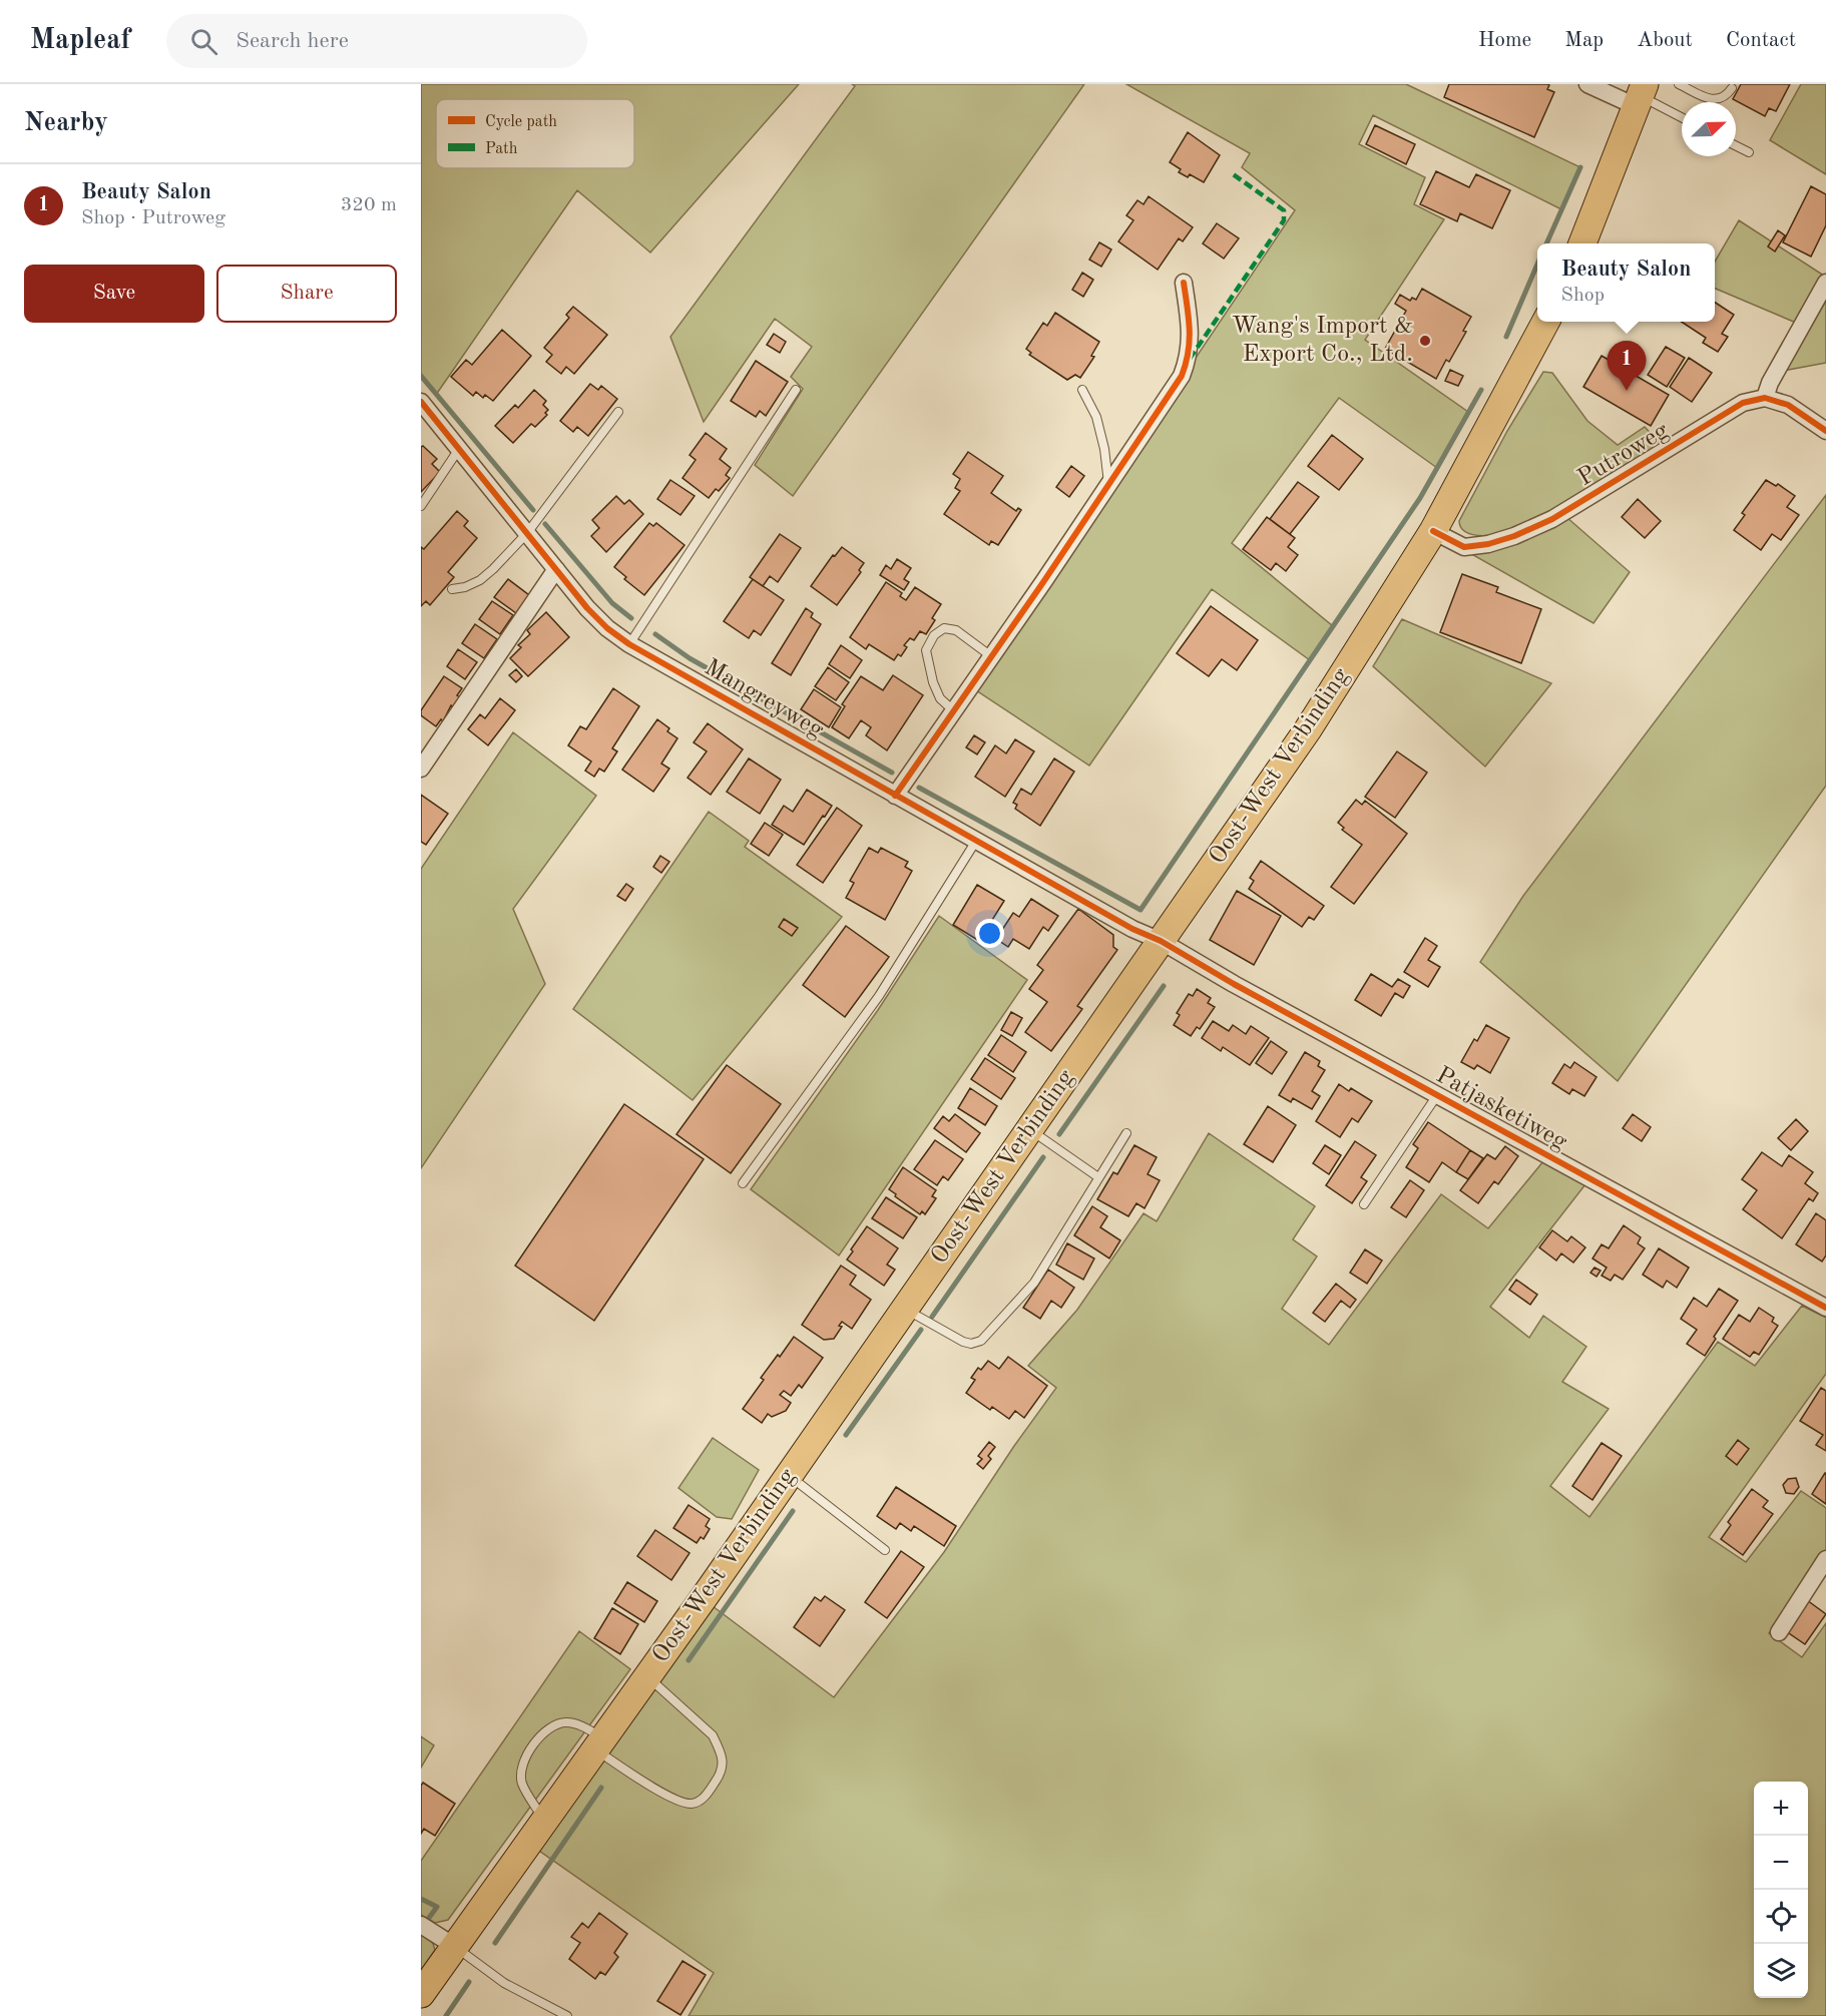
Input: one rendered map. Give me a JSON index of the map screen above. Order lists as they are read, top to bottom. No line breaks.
{"streets":{"main road":["Oost-West Verbinding"],"street":["Putroweg","Mangreyweg","Patjasketiweg"]},"crossings":[["Putroweg","Oost-West Verbinding"],["Mangreyweg","Oost-West Verbinding"],["Mangreyweg","Patjasketiweg"],["Oost-West Verbinding","Patjasketiweg"]],"places":["Wang's Import & Export Co., Ltd."],"legend":["Cycle path","Path"],"north":"top right","page":{"header":"Mapleaf","search":"Search here","nav":["Home","Map","About","Contact"],"heading":"Nearby","list":[{"mark":"1","name":"Beauty Salon","note":"Shop · Putroweg","value":"320 m"}],"popup":["Beauty Salon","Shop"],"buttons":["Save","Share"],"pins":"1","map_buttons":["+","−"]}}
